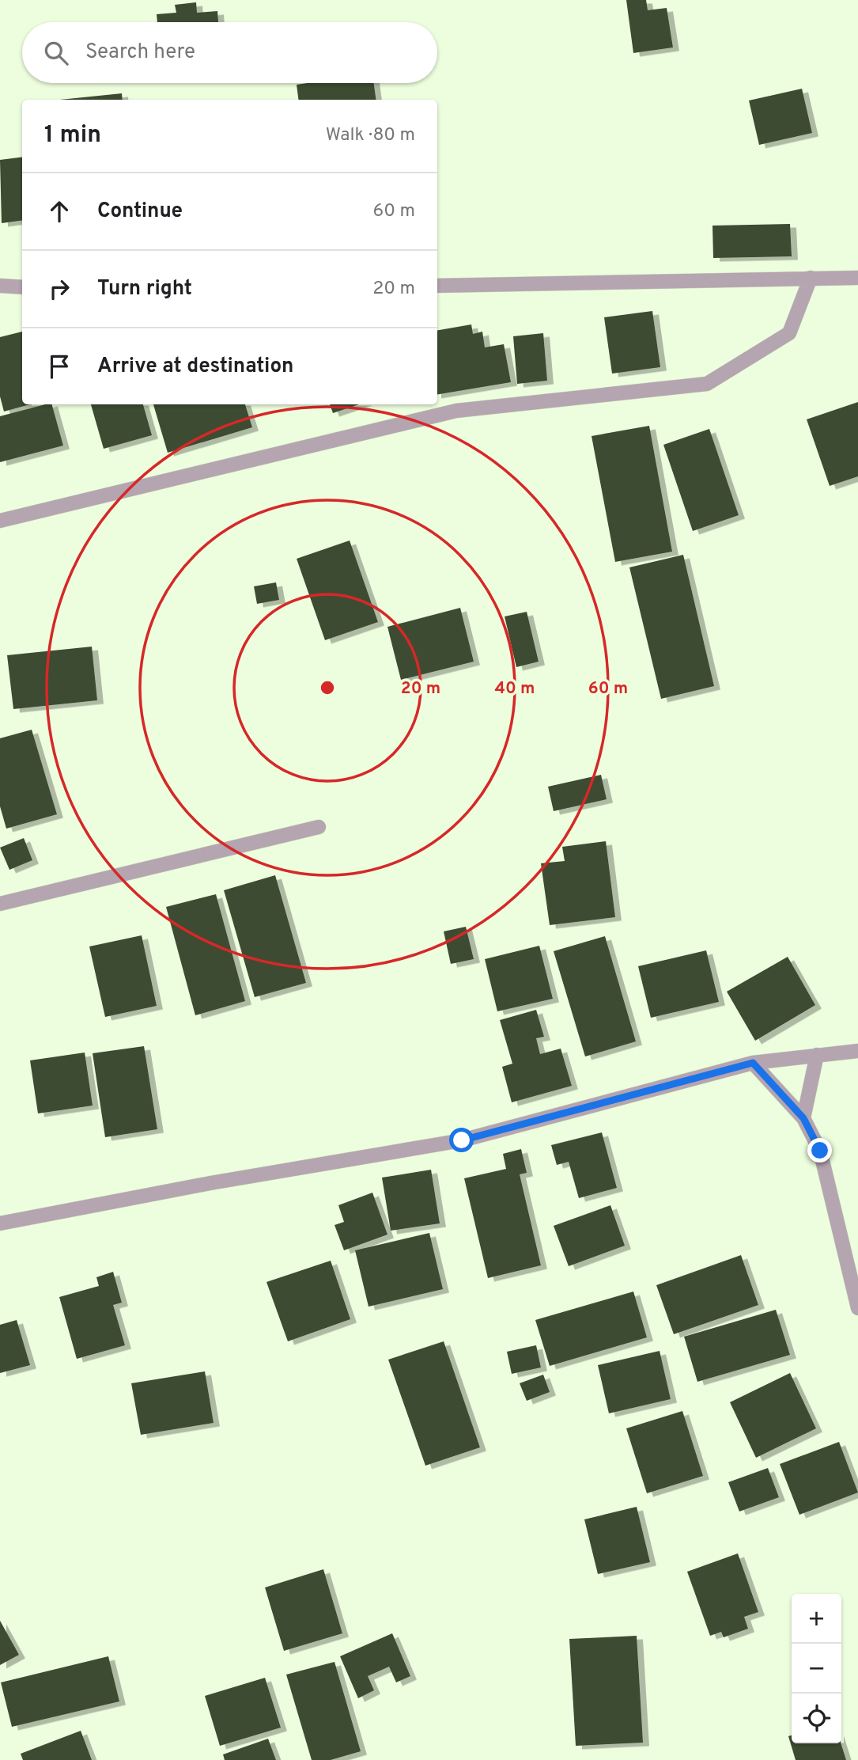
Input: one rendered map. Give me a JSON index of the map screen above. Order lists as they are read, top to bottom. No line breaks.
{"page":{"search":"Search here","heading":["1 min","Walk · 80 m"],"list":[["Continue","60 m"],["Turn right","20 m"],"Arrive at destination"],"map_buttons":["+","−"]},"rings":["20 m","40 m","60 m"]}
